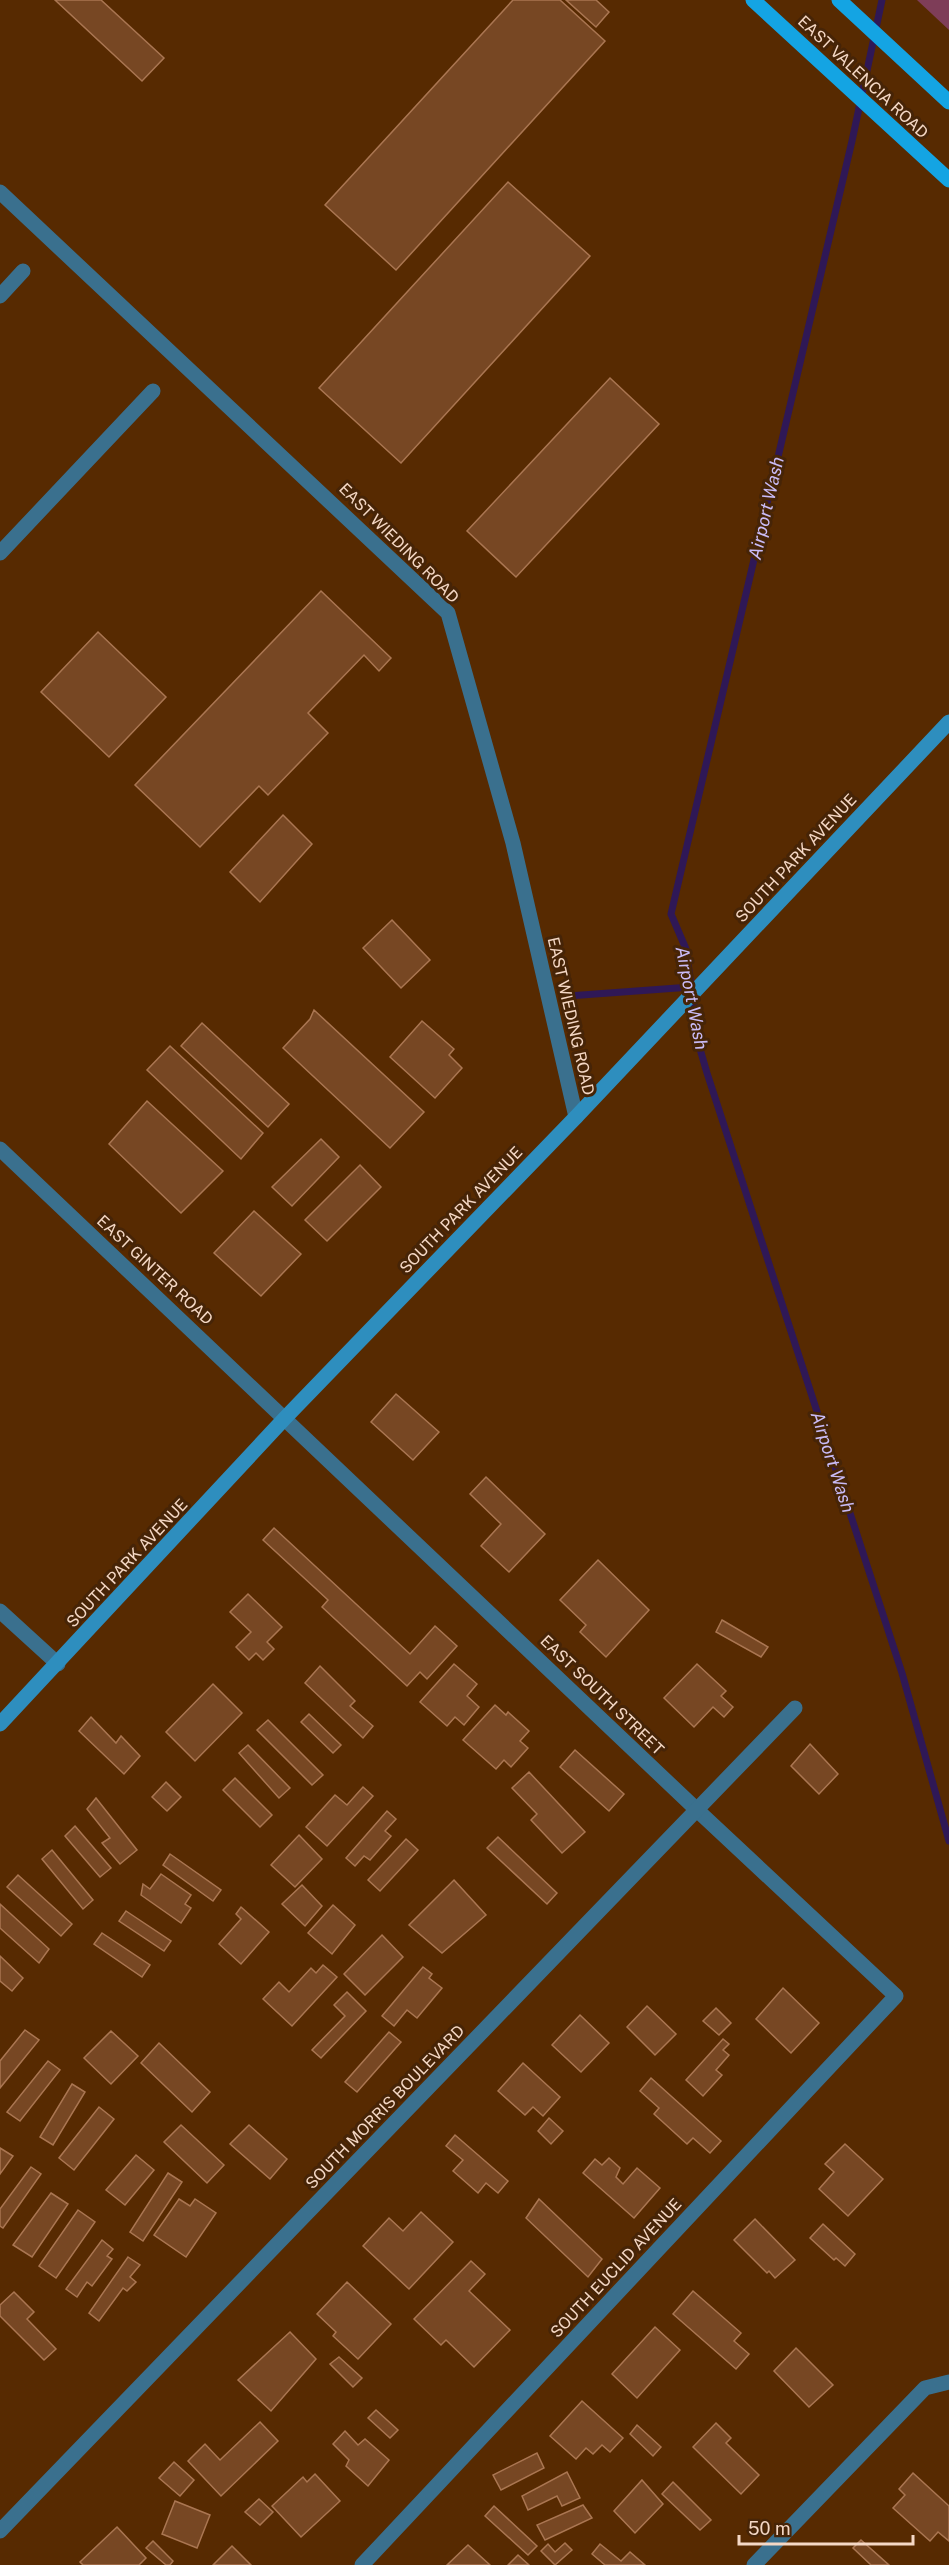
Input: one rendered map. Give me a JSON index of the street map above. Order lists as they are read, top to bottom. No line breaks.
{"streets":{"main road":["EAST VALENCIA ROAD","SOUTH PARK AVENUE"],"street":["EAST WIEDING ROAD","EAST GINTER ROAD","EAST SOUTH STREET","SOUTH MORRIS BOULEVARD","SOUTH EUCLID AVENUE"]},"crossings":[["EAST WIEDING ROAD","SOUTH PARK AVENUE"],["SOUTH PARK AVENUE","EAST GINTER ROAD"],["SOUTH PARK AVENUE","EAST SOUTH STREET"],["EAST GINTER ROAD","EAST SOUTH STREET"],["EAST SOUTH STREET","SOUTH MORRIS BOULEVARD"],["EAST SOUTH STREET","SOUTH EUCLID AVENUE"]],"water":["Airport Wash"],"scale_bar":"50 m"}
